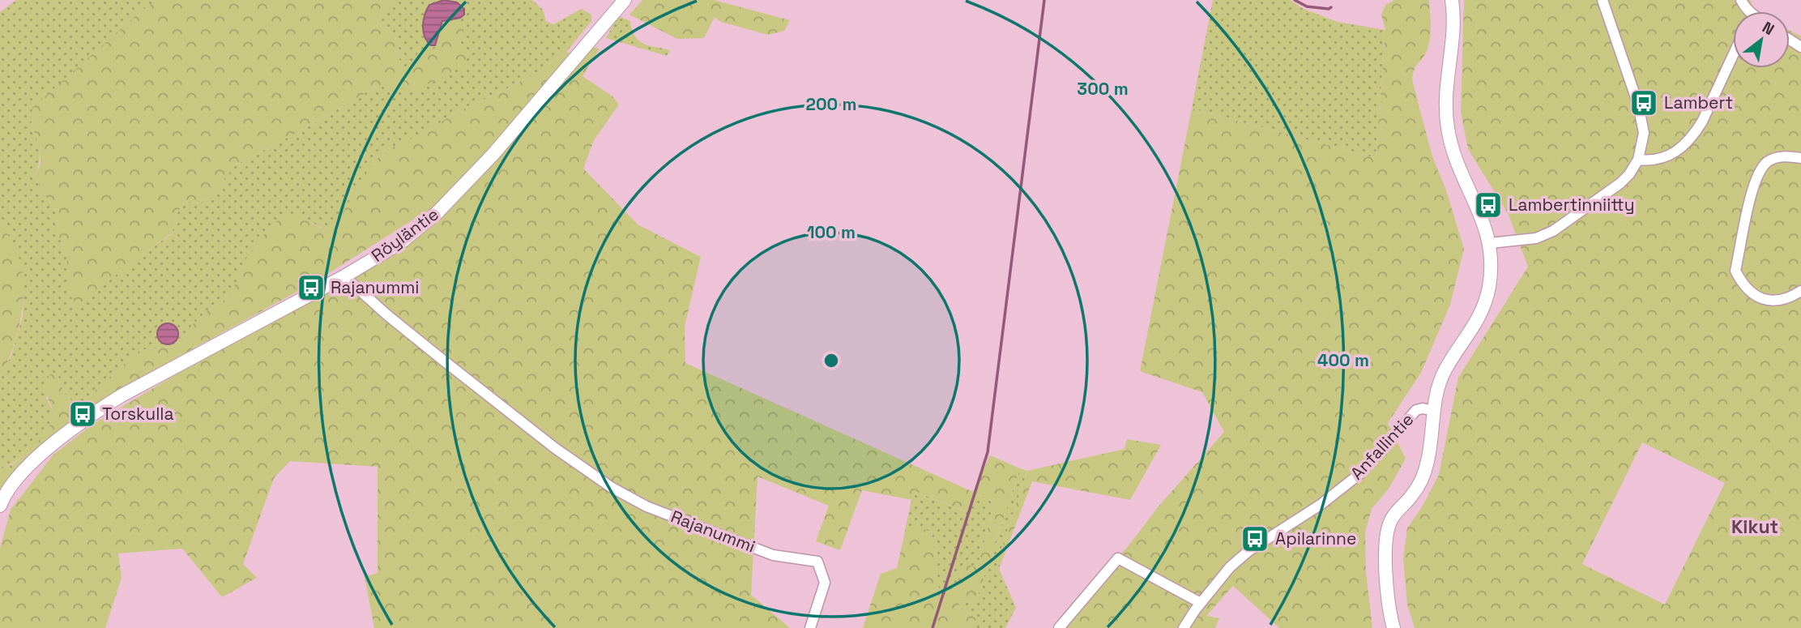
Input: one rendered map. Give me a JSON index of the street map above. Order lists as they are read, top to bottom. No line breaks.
{"streets":{"street":["Röyläntie","Anfallintie","Rajanummi"]},"crossings":[["Röyläntie","Rajanummi"]],"districts":["Kikut"],"places":{"bus stop":["Lambert","Lambertinniitty","Rajanummi","Torskulla","Apilarinne"]},"north":"top right","rings":["300 m","200 m","100 m","400 m"]}
